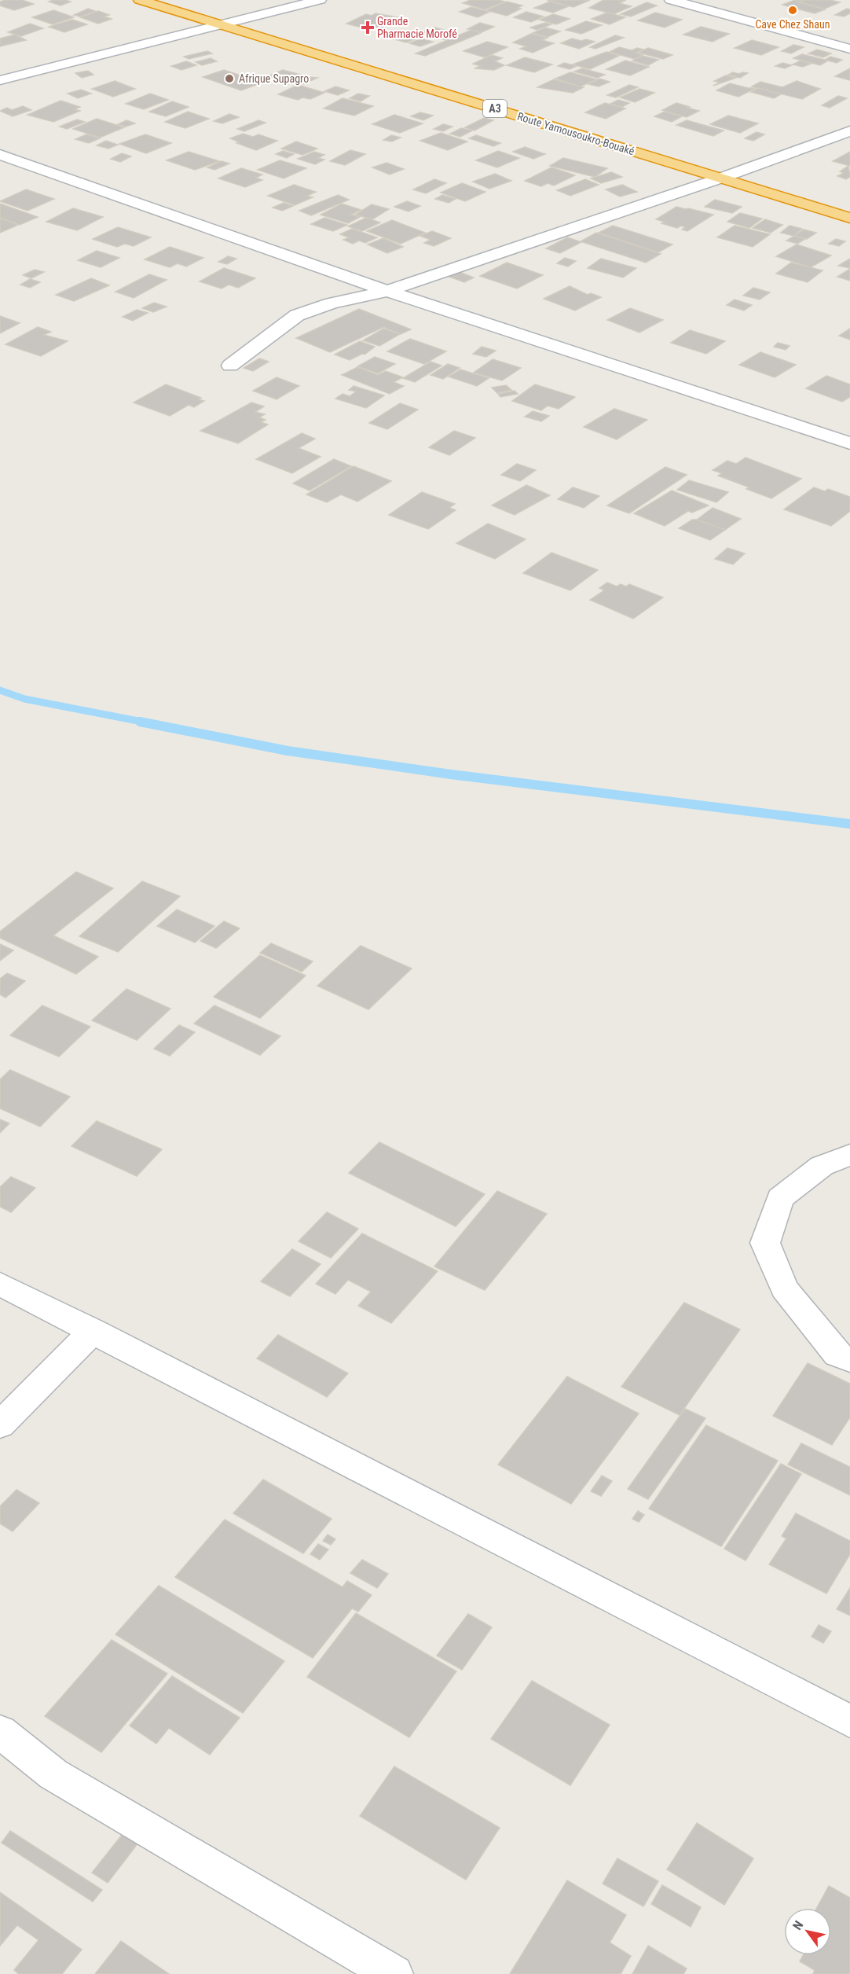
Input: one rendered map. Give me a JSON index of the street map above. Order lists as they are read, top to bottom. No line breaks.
{"streets":{"highway":["A3","Route Yamousoukro-Bouaké"]},"places":{"other":["Cave Chez Shaun","Afrique Supagro"],"health":["Grande Pharmacie Morofé"]},"north":"top left"}
